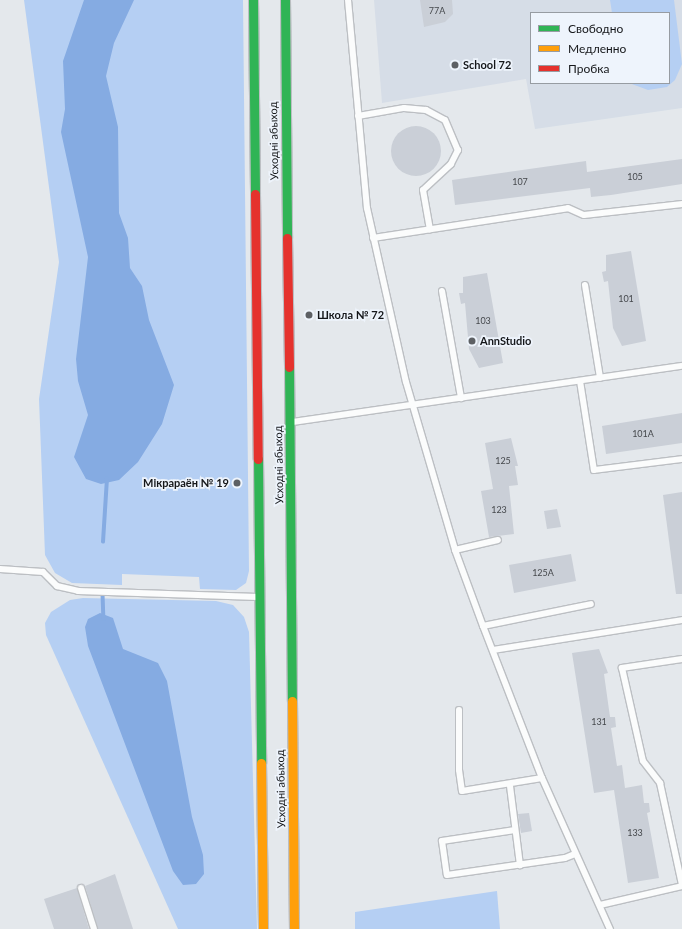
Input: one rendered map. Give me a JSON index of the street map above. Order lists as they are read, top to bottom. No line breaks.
{"streets":{"main road":["Усходні абыход"]},"places":["School 72","Школа № 72","AnnStudio","Мікрараён № 19"],"house_numbers":["77А","105","107","101","103","101А","125","123","125А","131","133"],"legend":["Свободно","Медленно","Пробка"]}
